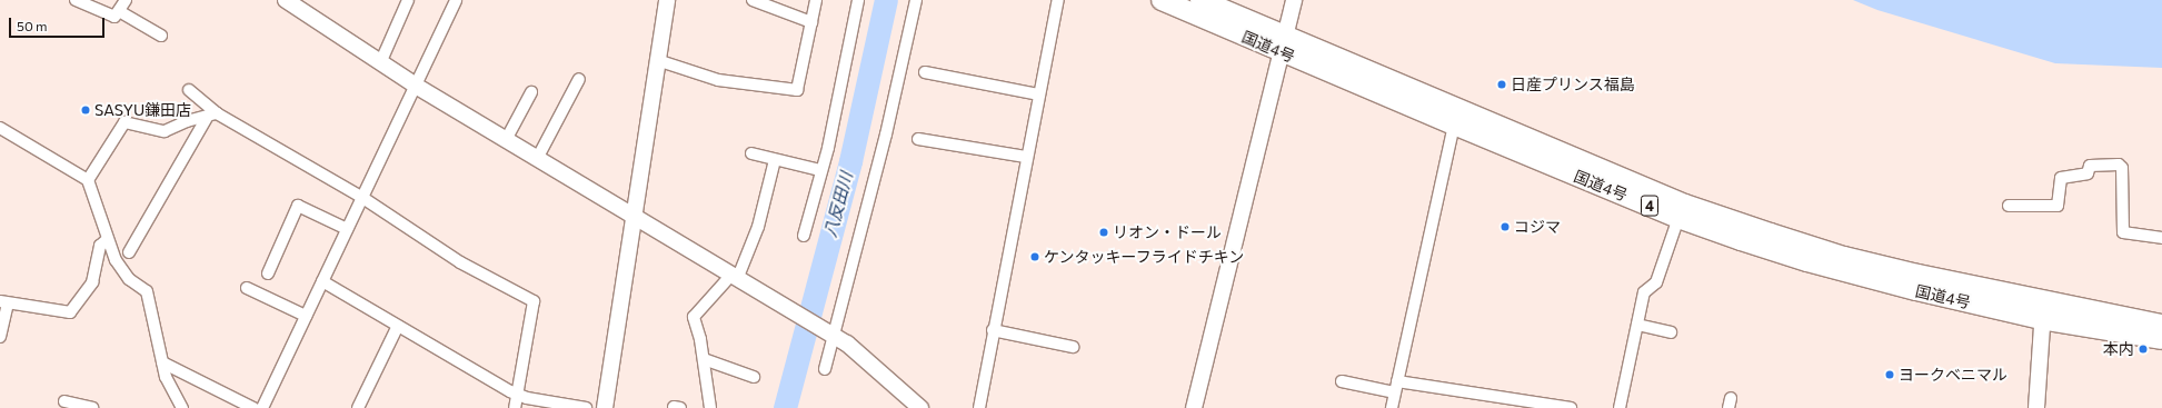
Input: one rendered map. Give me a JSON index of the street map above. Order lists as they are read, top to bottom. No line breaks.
{"streets":{"highway":["国道4号","4"]},"water":["八反田川"],"places":["日産プリンス福島","SASYU鎌田店","コジマ","リオン・ドール","ケンタッキーフライドチキン","本内","ヨークベニマル"],"scale_bar":"50 m"}
